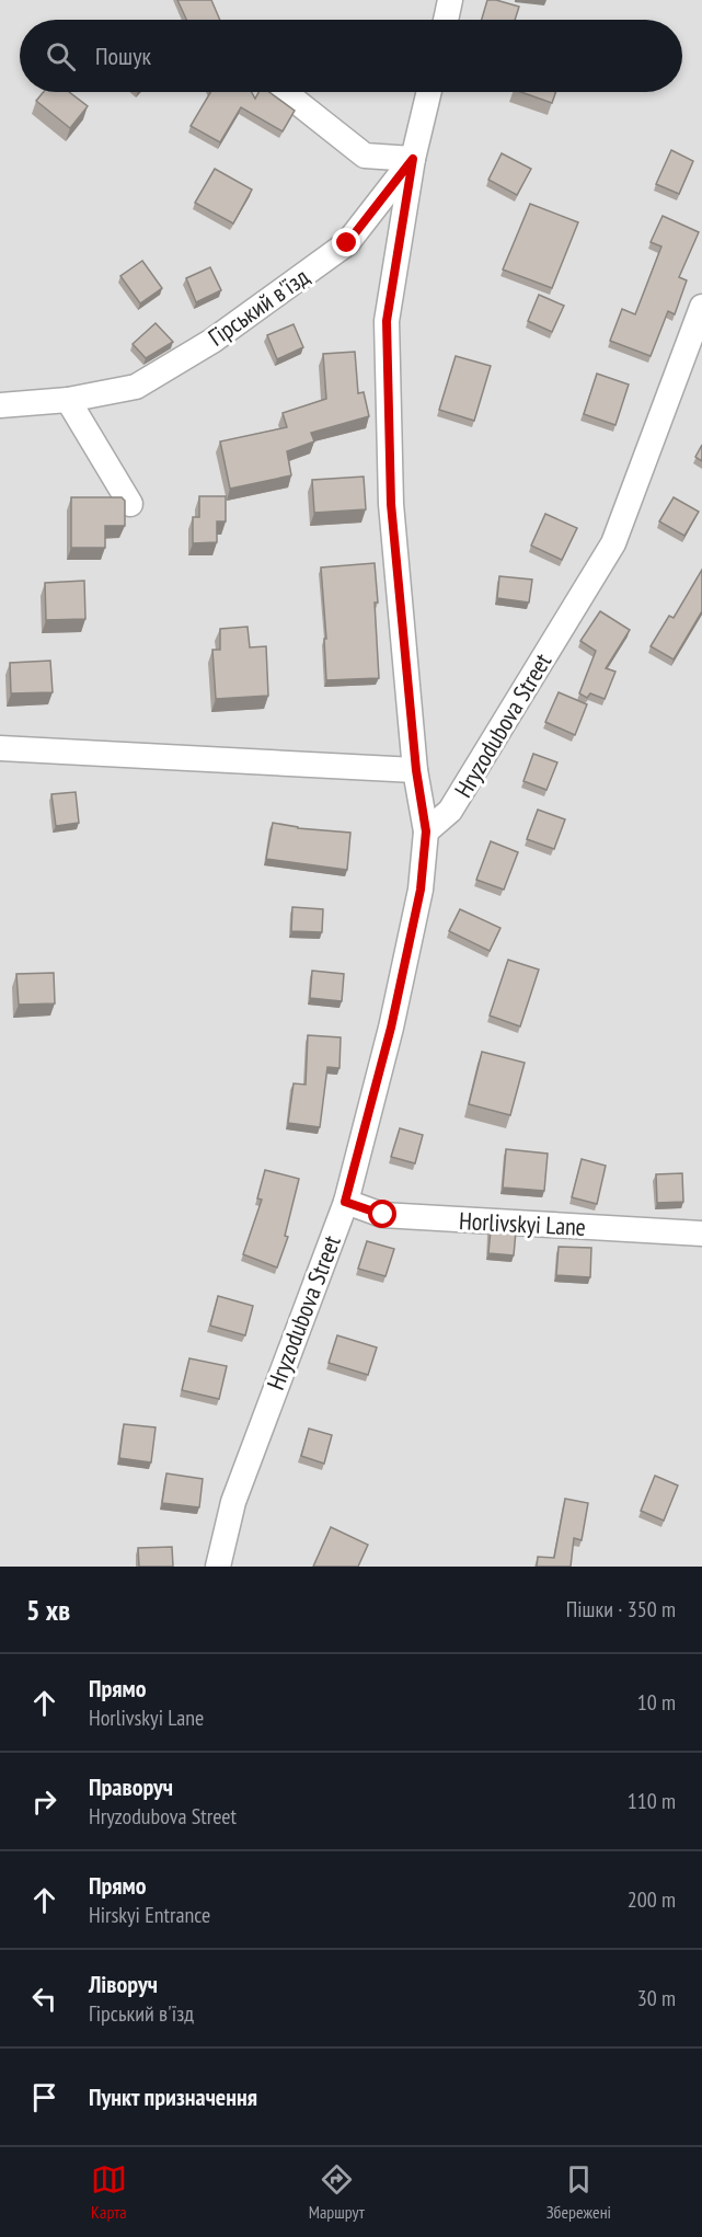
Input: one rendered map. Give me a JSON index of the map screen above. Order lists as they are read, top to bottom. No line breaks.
{"streets":{"street":["Гірський в'їзд","Hryzodubova Street","Horlivskyi Lane"]},"crossings":[["Hryzodubova Street","Horlivskyi Lane"]],"page":{"search":"Пошук","heading":["5 хв","Пішки · 350 m"],"list":[["Прямо","Horlivskyi Lane","10 m"],["Праворуч","Hryzodubova Street","110 m"],["Прямо","Hirskyi Entrance","200 m"],["Ліворуч","Гірський в'їзд","30 m"],"Пункт призначення"],"nav":["Карта","Маршрут","Збережені"]}}
